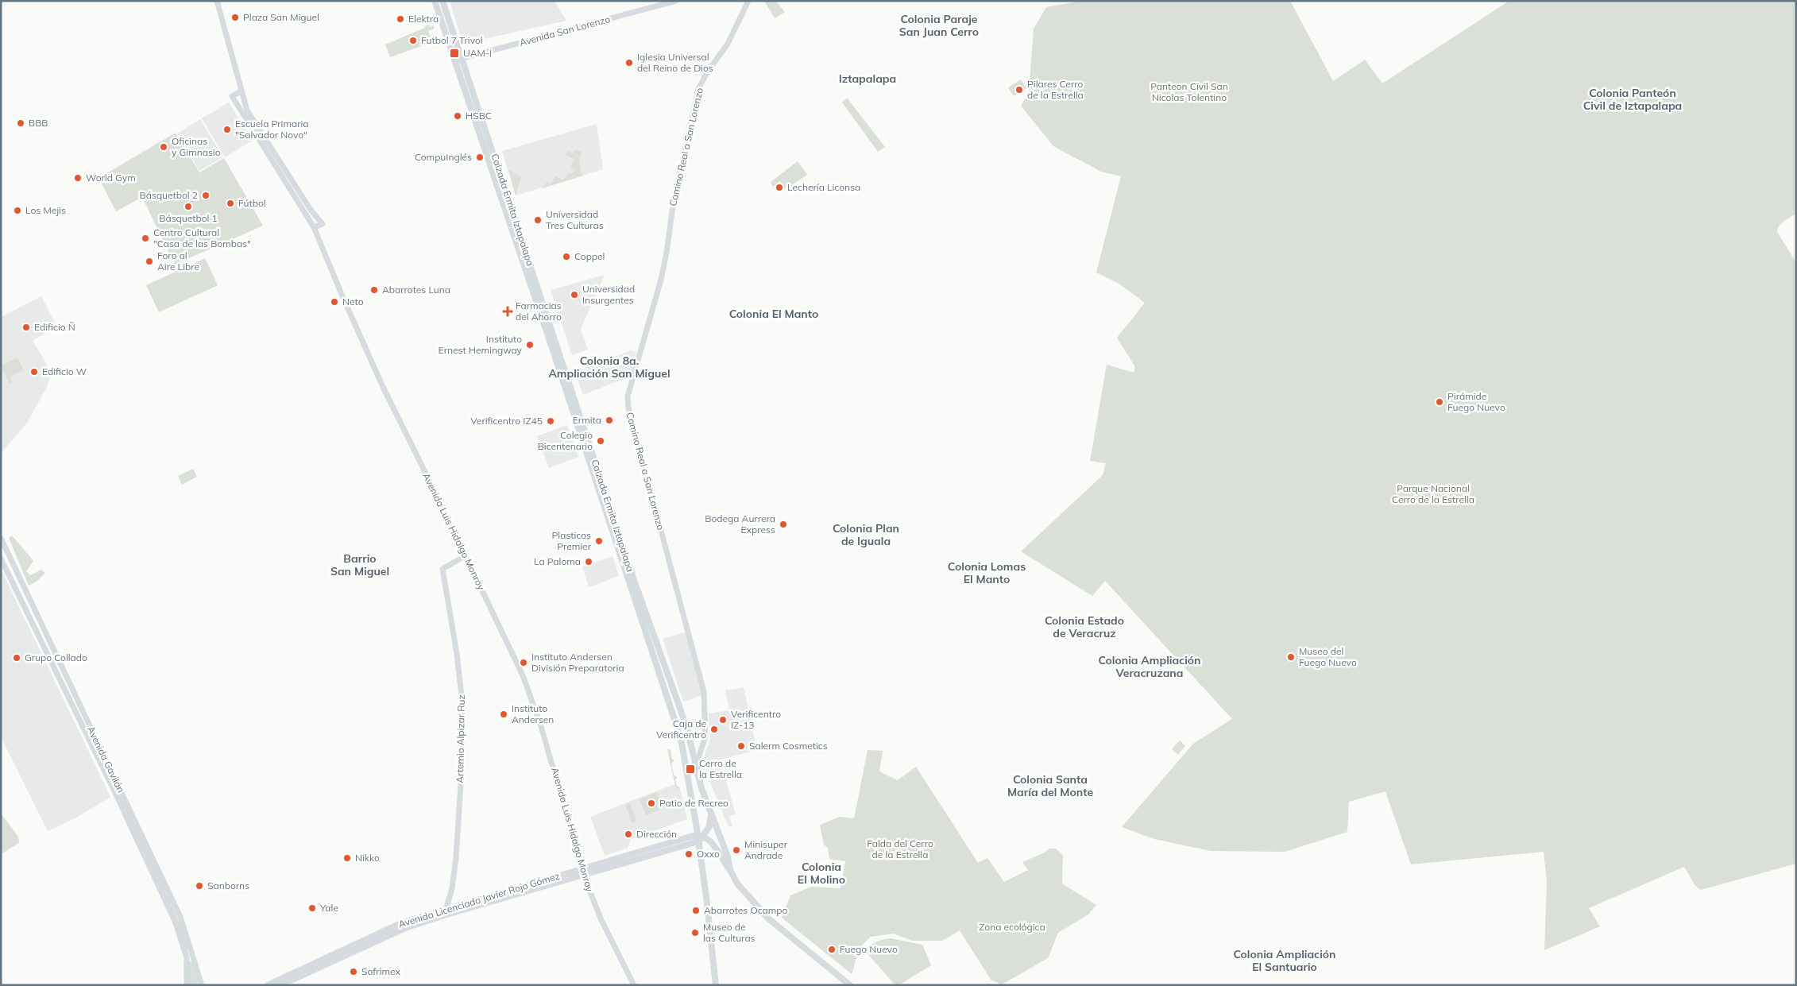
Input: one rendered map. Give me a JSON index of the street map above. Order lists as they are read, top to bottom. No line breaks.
{"streets":{"main road":["Avenida San Lorenzo","Camino Real a San Lorenzo","Calzada Ermita Iztapalapa","Avenida Luis Hidalgo Monroy","Artemio Alpizar Ruz","Avenida Gavilán","Avenida Licenciado Javier Rojo Gómez"]},"crossings":[["Avenida San Lorenzo","Calzada Ermita Iztapalapa"],["Camino Real a San Lorenzo","Calzada Ermita Iztapalapa"],["Calzada Ermita Iztapalapa","Avenida Licenciado Javier Rojo Gómez"],["Avenida Luis Hidalgo Monroy","Artemio Alpizar Ruz"],["Avenida Luis Hidalgo Monroy","Avenida Licenciado Javier Rojo Gómez"],["Artemio Alpizar Ruz","Avenida Licenciado Javier Rojo Gómez"]],"districts":["Colonia Paraje San Juan Cerro","Iztapalapa","Colonia Panteón Civil de Iztapalapa","Colonia El Manto","Colonia 8a. Ampliación San Miguel","Colonia Plan de Iguala","Barrio San Miguel","Colonia Lomas El Manto","Colonia Estado de Veracruz","Colonia Ampliación Veracruzana","Colonia Santa María del Monte","Colonia El Molino","Colonia Ampliación El Santuario"],"parks":["Panteon Civil San Nicolas Tolentino","Parque Nacional Cerro de la Estrella","Falda del Cerro de la Estrella","Zona ecológica"],"places":{"other":["Plaza San Miguel","Elektra","Futbol 7 Trivol","Iglesia Universal del Reino de Dios","Pilares Cerro de la Estrella","HSBC","BBB","Escuela Primaria \"Salvador Novo\"","Oficinas y Gimnasio","CompuInglés","World Gym","Lechería Liconsa","Básquetbol 2","Fútbol","Básquetbol 1","Los Mejis","Universidad Tres Culturas","Centro Cultural \"Casa de las Bombas\"","Coppel","Foro al Aire Libre","Abarrotes Luna","Universidad Insurgentes","Neto","Edificio Ñ","Instituto Ernest Hemingway","Edificio W","Pirámide Fuego Nuevo","Ermita","Verificentro IZ45","Colegio Bicentenario","Bodega Aurrera Express","Plasticos Premier","La Paloma","Museo del Fuego Nuevo","Grupo Collado","Instituto Andersen División Preparatoria","Instituto Andersen","Verificentro IZ-13","Caja de Verificentro","Salerm Cosmetics","Patio de Recreo","Dirección","Minisuper Andrade","Oxxo","Nikko","Sanborns","Yale","Abarrotes Ocampo","Museo de las Culturas","Fuego Nuevo","Sofrimex"],"transit":["UAM-I","Cerro de la Estrella"],"health":["Farmacias del Ahorro"]}}
